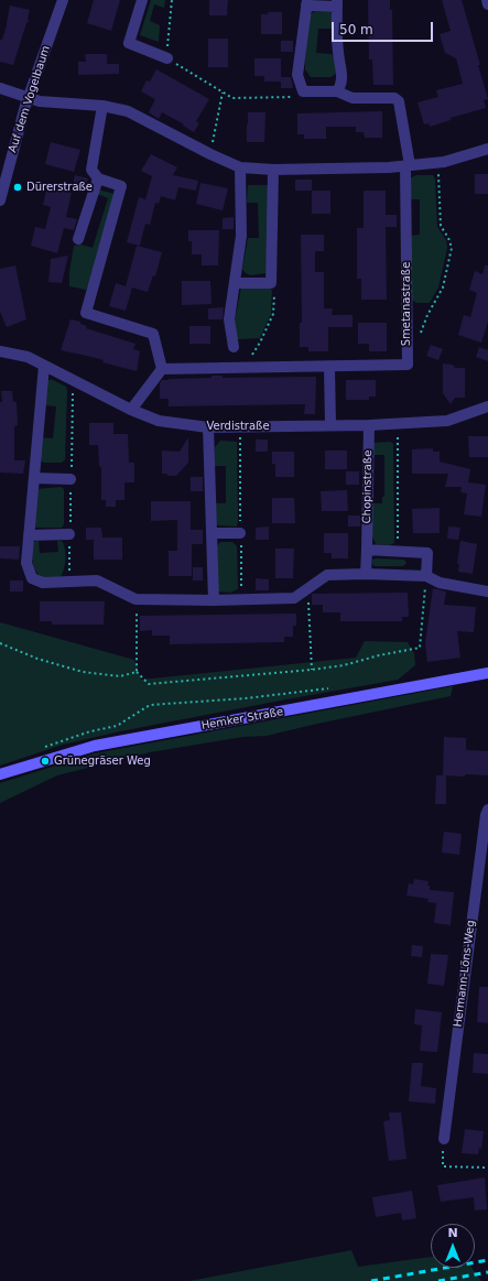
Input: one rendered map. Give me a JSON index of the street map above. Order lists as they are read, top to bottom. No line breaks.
{"streets":{"main road":["Hemker Straße"],"street":["Auf dem Vogelbaum","Smetanastraße","Verdistraße","Chopinstraße","Hermann-Löns-Weg"]},"crossings":[["Verdistraße","Chopinstraße"]],"places":["Dürerstraße","Grünegräser Weg"],"scale_bar":"50 m","north":"top"}
